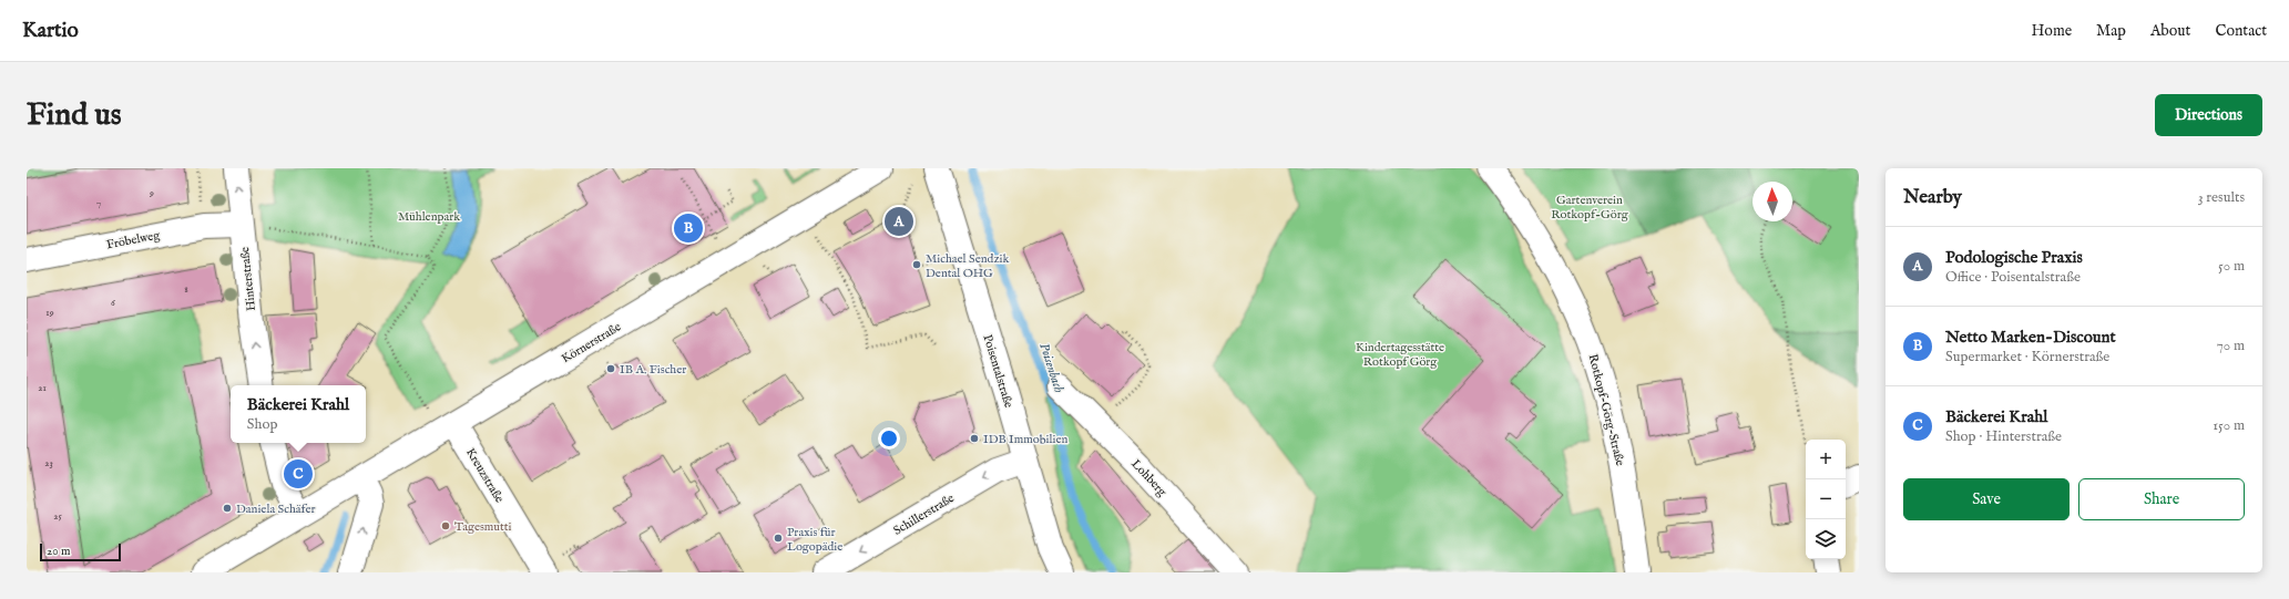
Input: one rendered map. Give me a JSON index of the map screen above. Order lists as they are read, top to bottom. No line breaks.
{"streets":{"street":["Fröbelweg","Hinterstraße","Körnerstraße","Poisentalstraße","Rotkopf-Görg-Straße","Kreuzstraße","Lohberg","Schillerstraße"]},"crossings":[["Fröbelweg","Hinterstraße"],["Körnerstraße","Kreuzstraße"],["Poisentalstraße","Schillerstraße"]],"one_way":["Hinterstraße","Schillerstraße"],"water":["Poisenbach"],"parks":["Gartenverein Rotkopf-Görg","Mühlenpark","Kindertagesstätte Rotkopf Görg"],"places":["Michael Sendzik Dental OHG","IB A. Fischer","IDB Immobilien","Daniela Schäfer","Tagesmutti","Praxis für Logopädie"],"house_numbers":["9","7","8","6","19","21","23","25"],"scale_bar":"20 m","north":"top","page":{"header":"Kartio","nav":["Home","Map","About","Contact"],"buttons":["Directions",["Save","Share"]],"title":"Find us","heading":["Nearby","3 results"],"pins":["A","B","C"],"list":[{"mark":"A","name":"Podologische Praxis","note":"Office · Poisentalstraße","value":"50 m"},{"mark":"B","name":"Netto Marken-Discount","note":"Supermarket · Körnerstraße","value":"70 m"},{"mark":"C","name":"Bäckerei Krahl","note":"Shop · Hinterstraße","value":"150 m"}],"popup":["Bäckerei Krahl","Shop"],"map_buttons":["+","−"],"scale":"20 m"}}
